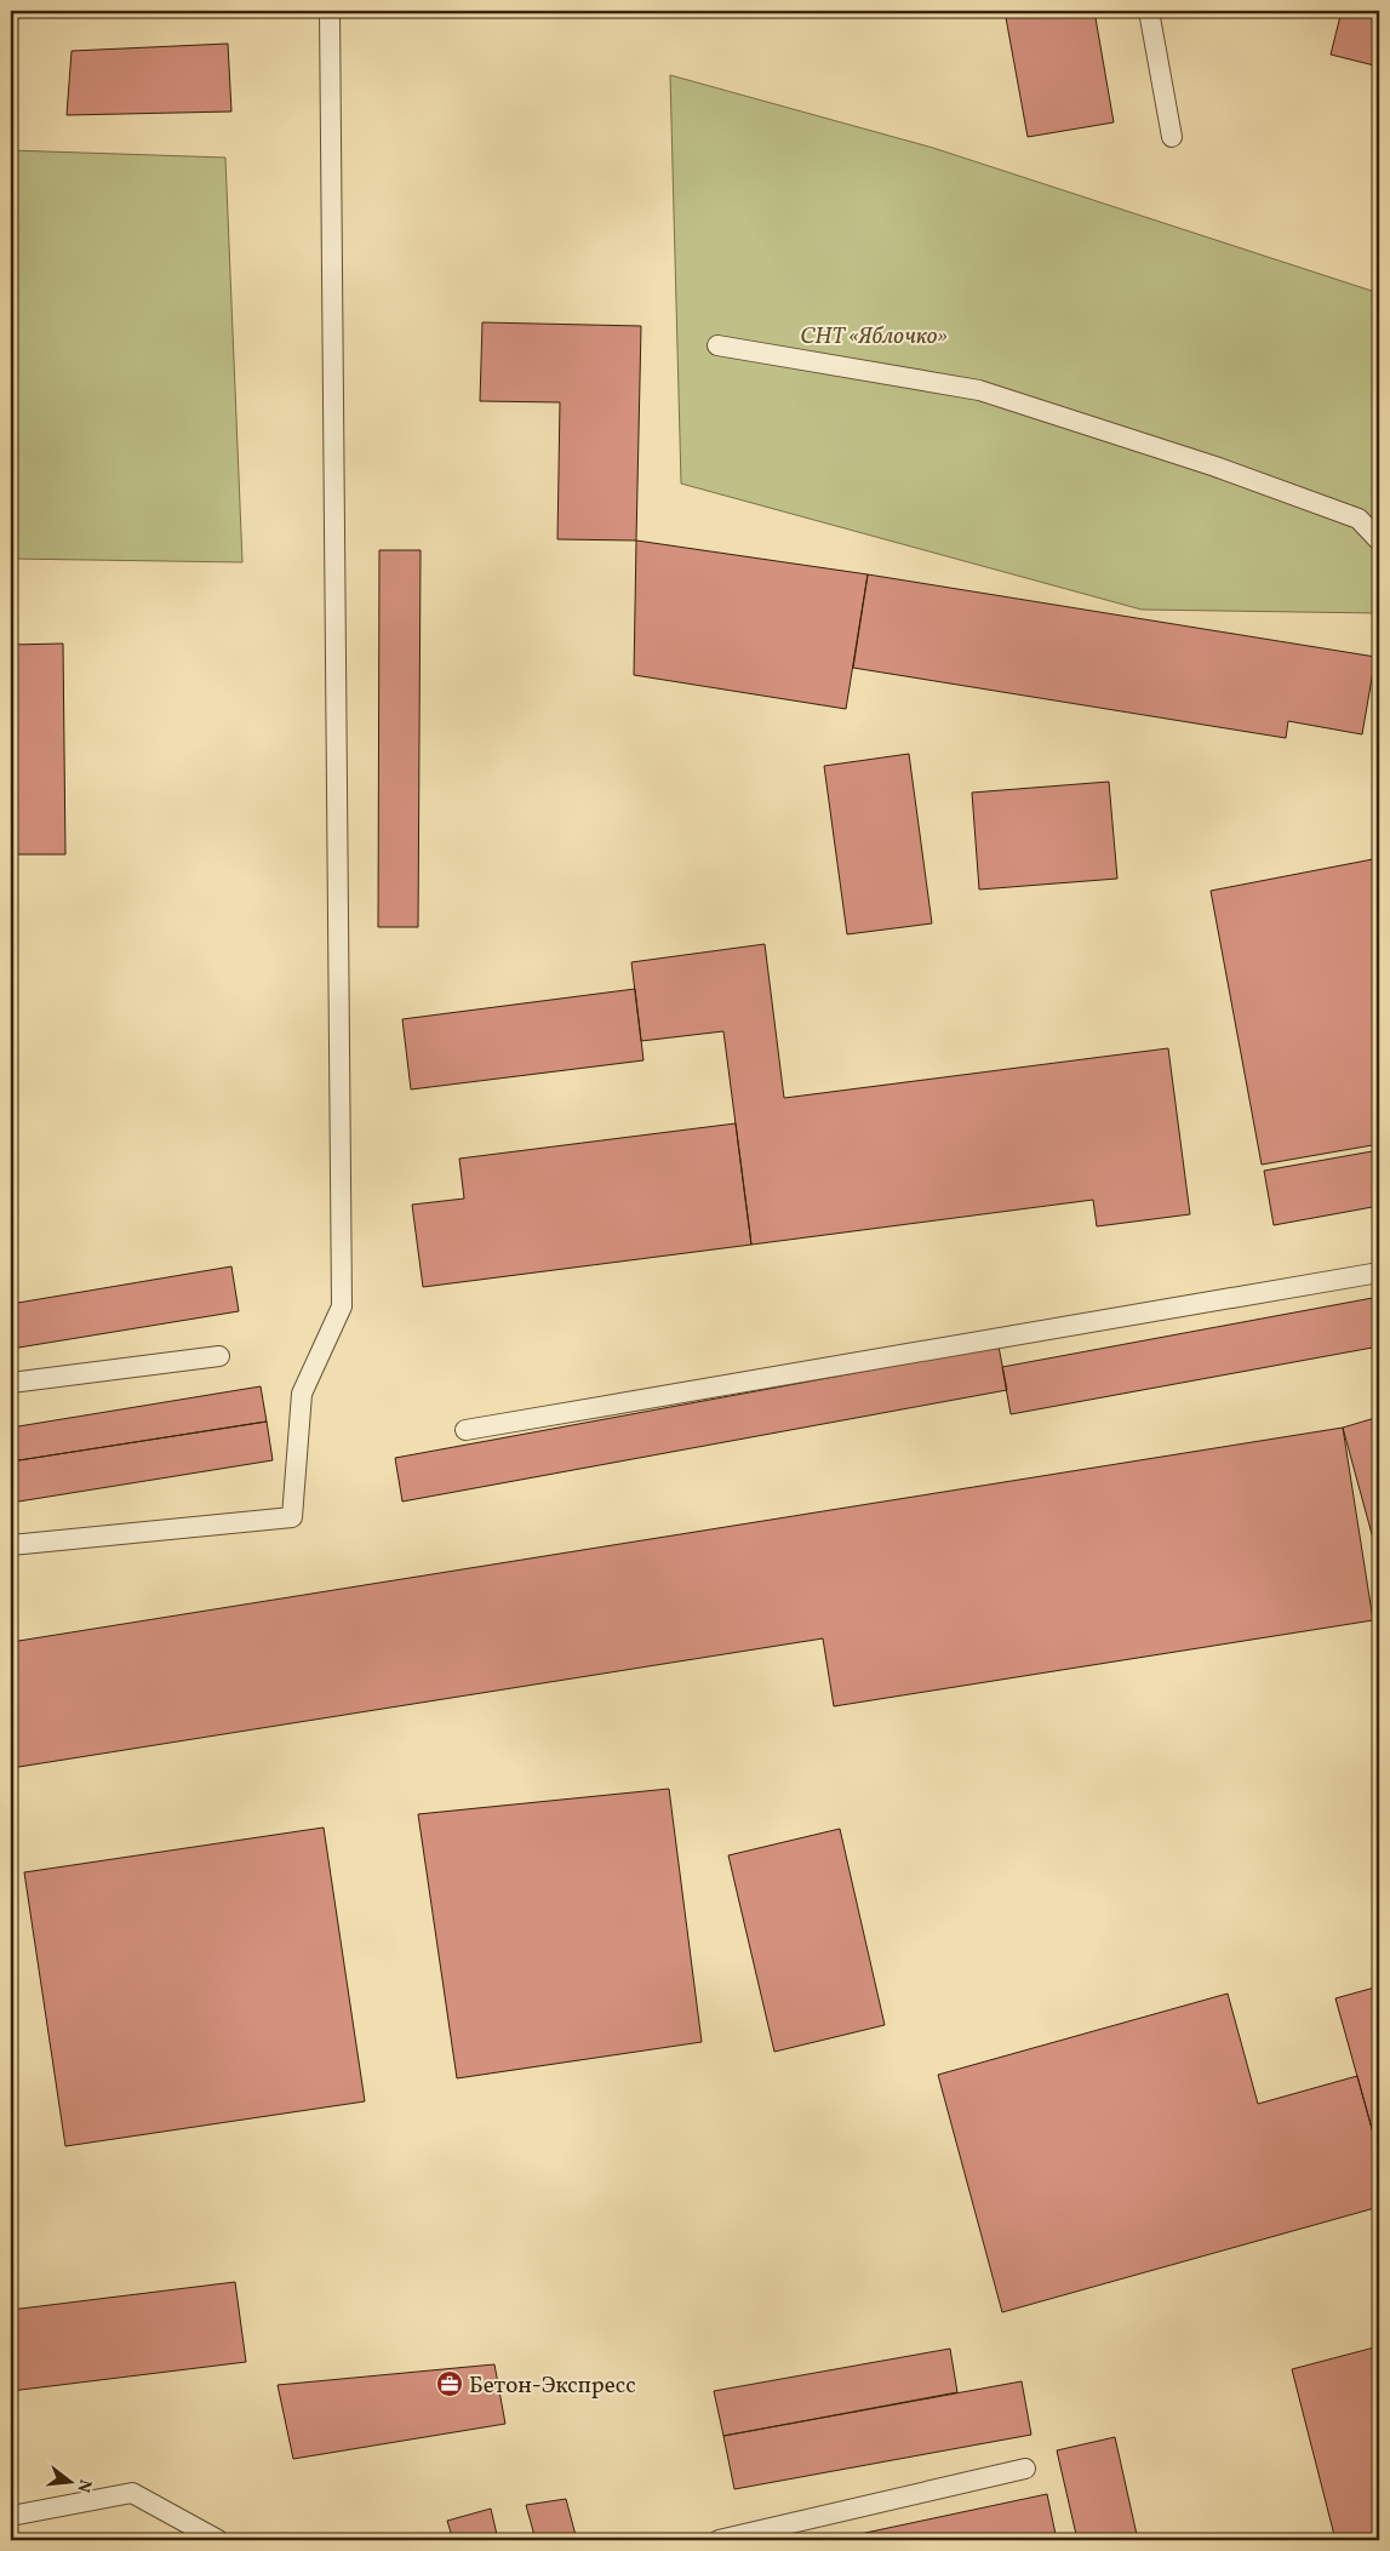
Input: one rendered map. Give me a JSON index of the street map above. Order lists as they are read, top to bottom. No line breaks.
{"parks":["СНТ «Яблочко»"],"places":{"office":["Бетон-Экспресс"]},"north":"right"}
